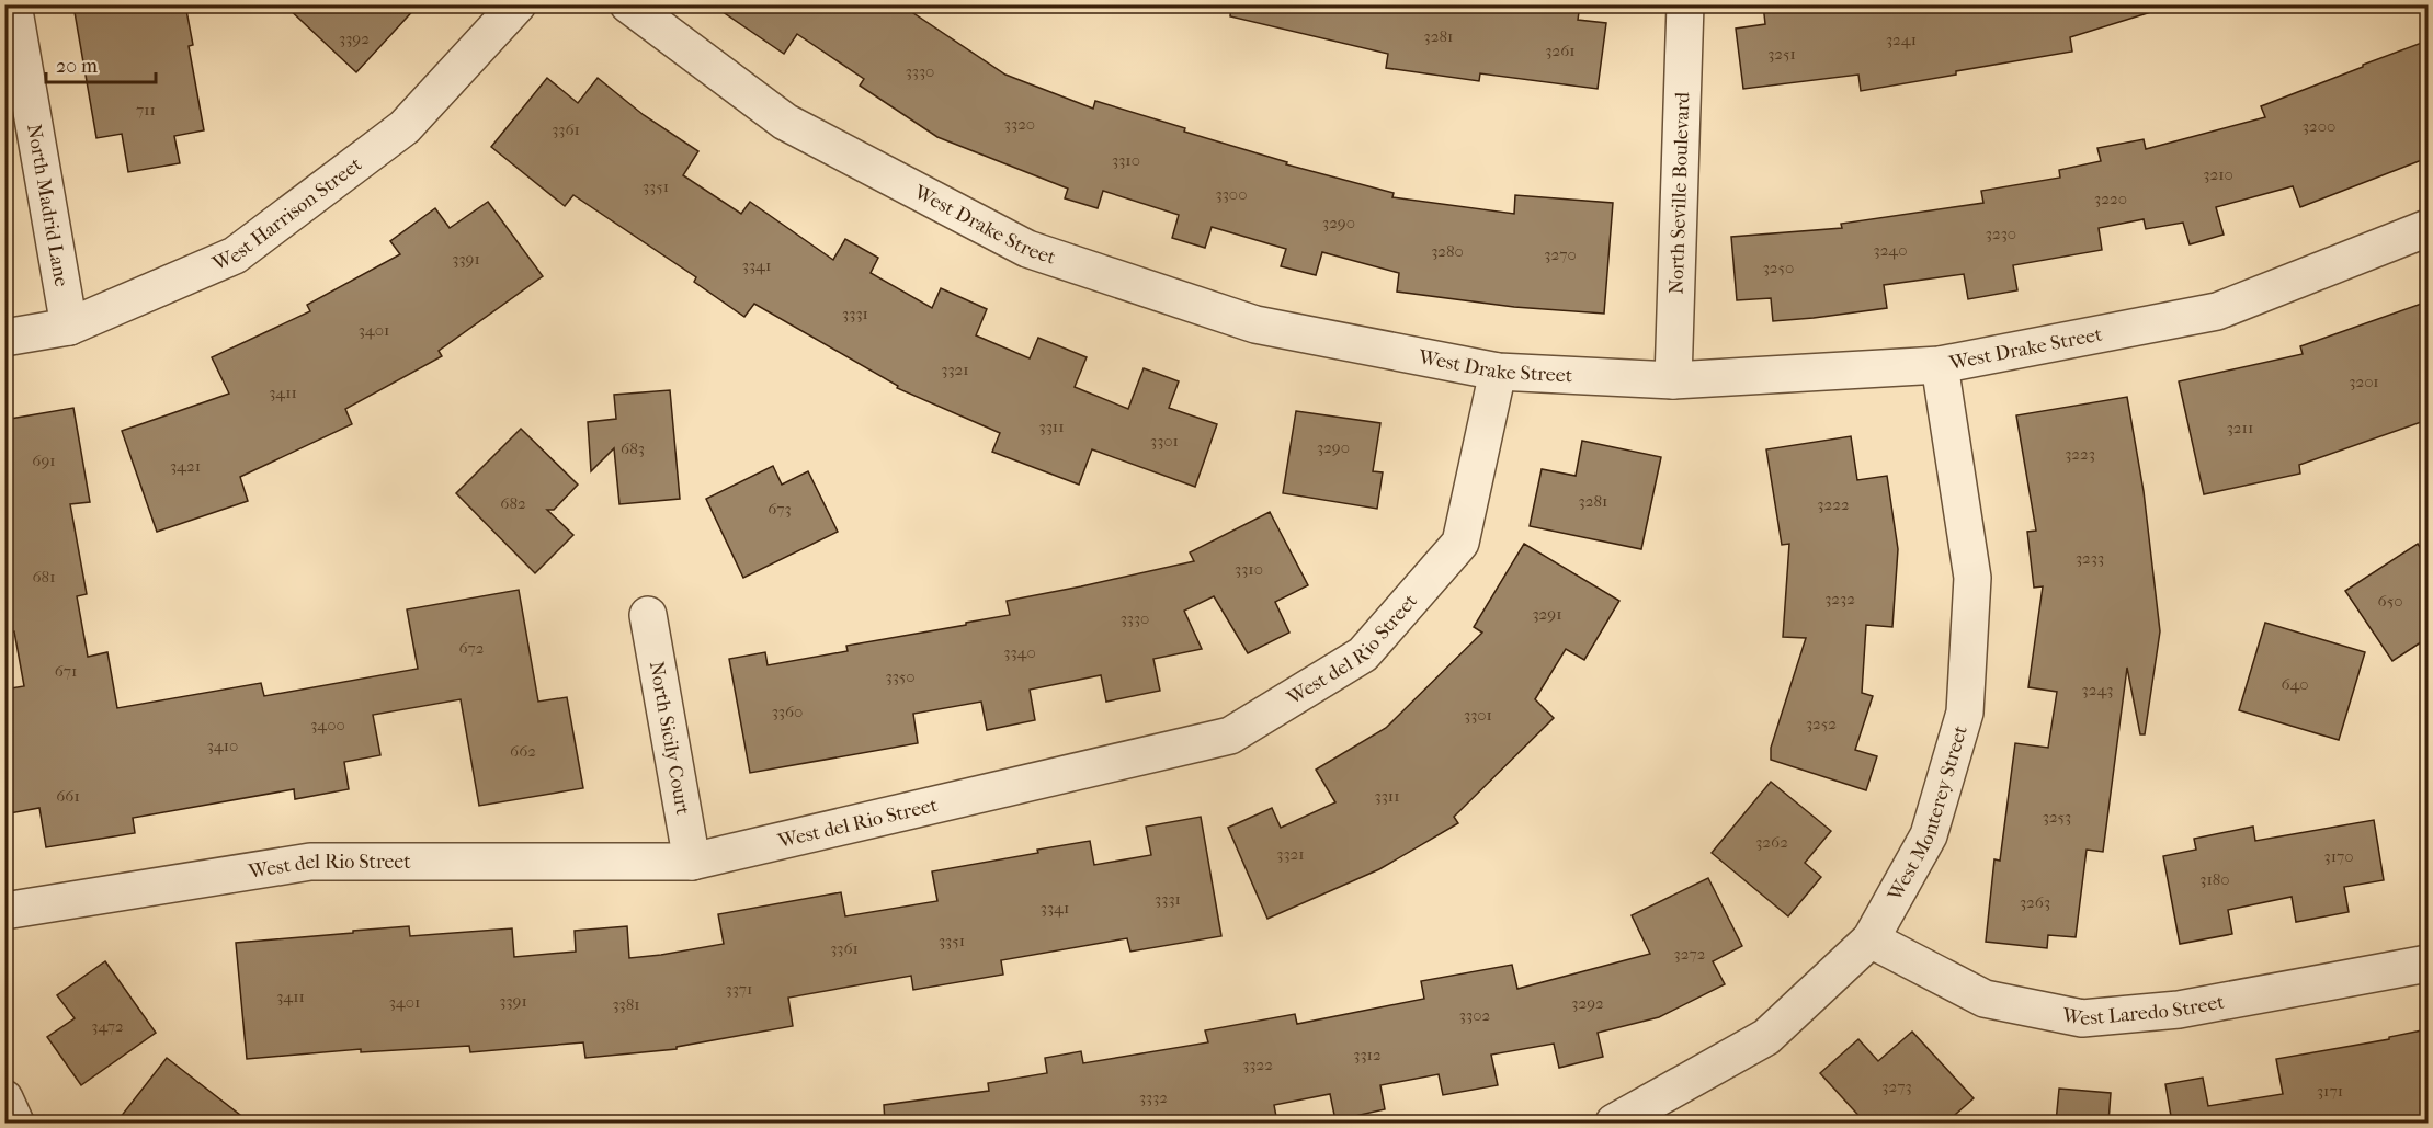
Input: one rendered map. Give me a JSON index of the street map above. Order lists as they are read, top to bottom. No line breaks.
{"streets":{"street":["North Seville Boulevard","North Madrid Lane","West Harrison Street","West Drake Street","West del Rio Street","North Sicily Court","West Monterey Street","West Laredo Street"]},"crossings":[["North Seville Boulevard","West Drake Street"],["North Madrid Lane","West Harrison Street"],["West Drake Street","West del Rio Street"],["West Drake Street","West Monterey Street"],["West del Rio Street","North Sicily Court"],["West Monterey Street","West Laredo Street"]],"house_numbers":["3281","3392","3241","3261","3251","3330","711","3320","3200","3361","3310","3210","3351","3300","3220","3290","3230","3240","3280","3270","3391","3341","3250","3331","3401","3321","3201","3411","3311","3211","3301","3290","683","3223","691","3421","3281","682","3222","673","3233","3310","681","3232","650","3291","3330","672","3340","671","3350","640","3243","3360","3301","3252","3400","3410","662","661","3311","3253","3262","3321","3170","3180","3331","3263","3341","3351","3361","3272","3371","3411","3391","3401","3292","3381","3302","3472","3312","3322","3273","3171","3332"],"scale_bar":"20 m"}
